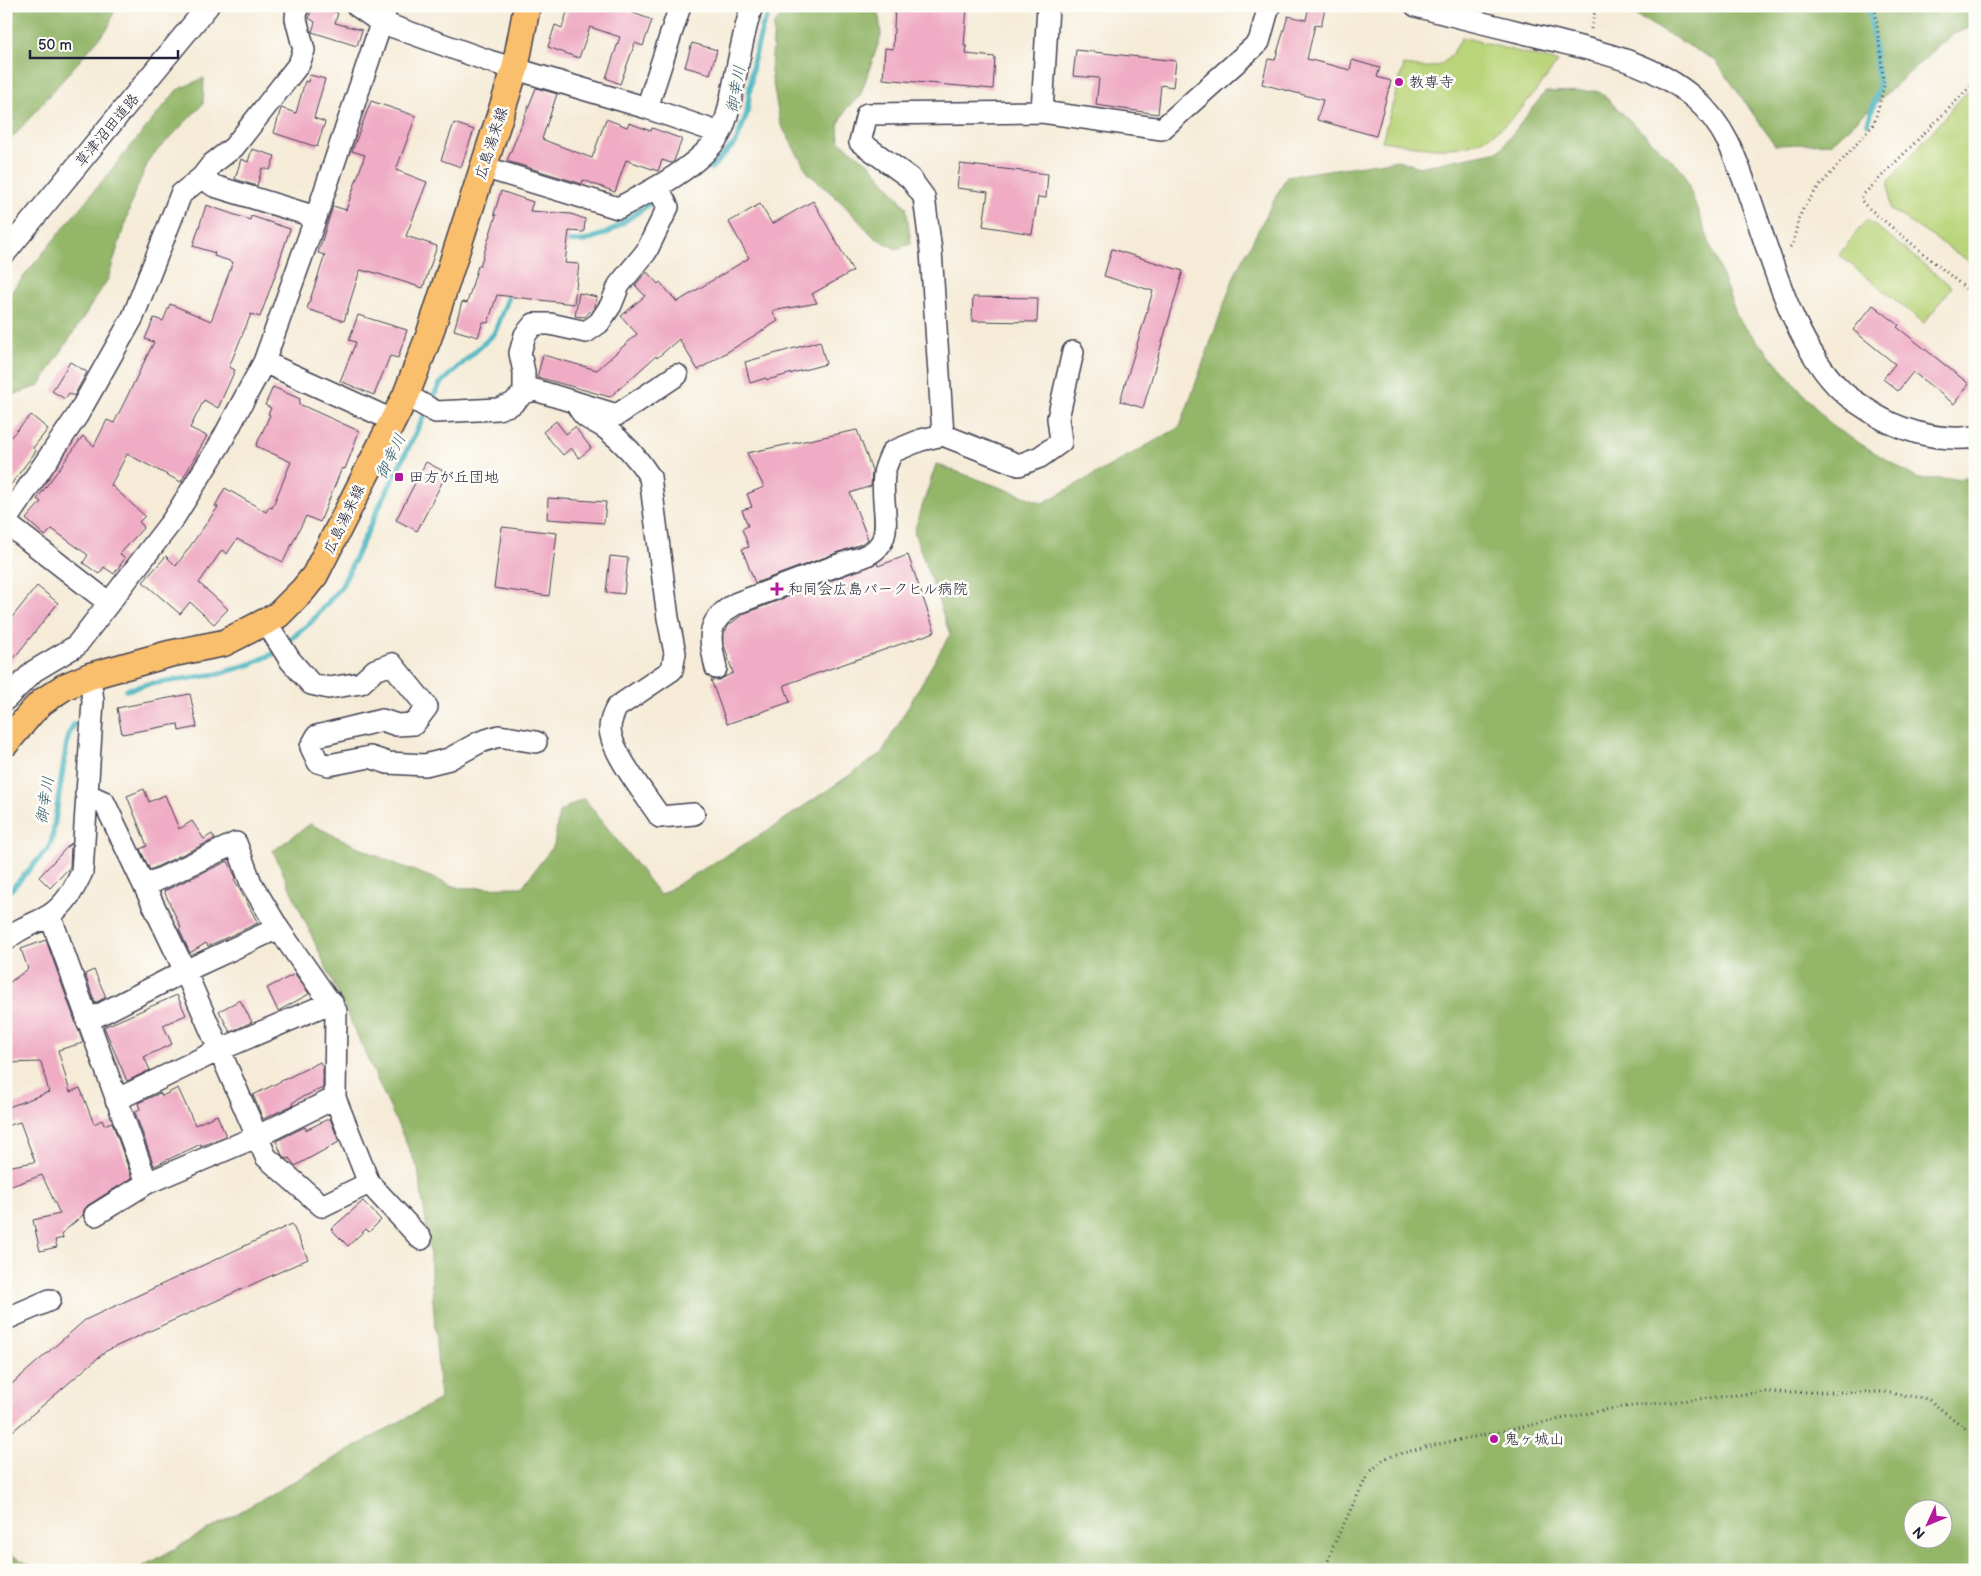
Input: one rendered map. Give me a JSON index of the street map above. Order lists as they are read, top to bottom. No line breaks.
{"streets":{"main road":["広島湯来線"],"street":["草津沼田道路"]},"water":["御幸川"],"places":{"other":["教専寺","鬼ヶ城山"],"transit":["田方が丘団地"],"health":["和同会広島パークヒル病院"]},"scale_bar":"50 m","north":"bottom left"}
